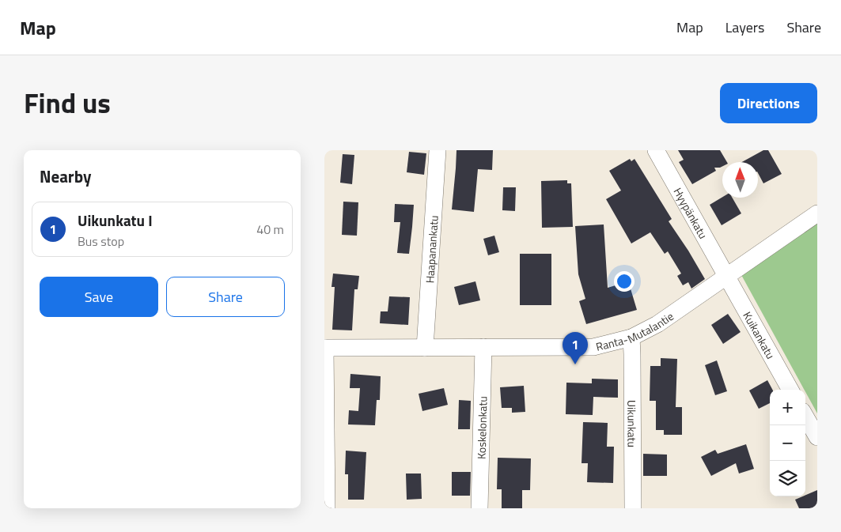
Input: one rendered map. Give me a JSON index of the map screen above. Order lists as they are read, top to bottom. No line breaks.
{"streets":{"street":["Hyypänkatu","Haapanankatu","Ranta-Mutalantie","Kuikankatu","Uikunkatu","Koskelonkatu"]},"crossings":[["Hyypänkatu","Ranta-Mutalantie"],["Hyypänkatu","Kuikankatu"],["Haapanankatu","Ranta-Mutalantie"],["Ranta-Mutalantie","Kuikankatu"],["Ranta-Mutalantie","Uikunkatu"],["Ranta-Mutalantie","Koskelonkatu"]],"north":"top","page":{"header":"Map","nav":["Map","Layers","Share"],"title":"Find us","buttons":["Directions",["Save","Share"]],"heading":"Nearby","list":[{"mark":"1","name":"Uikunkatu I","note":"Bus stop","value":"40 m"}],"pins":"1","map_buttons":["+","−"]}}
